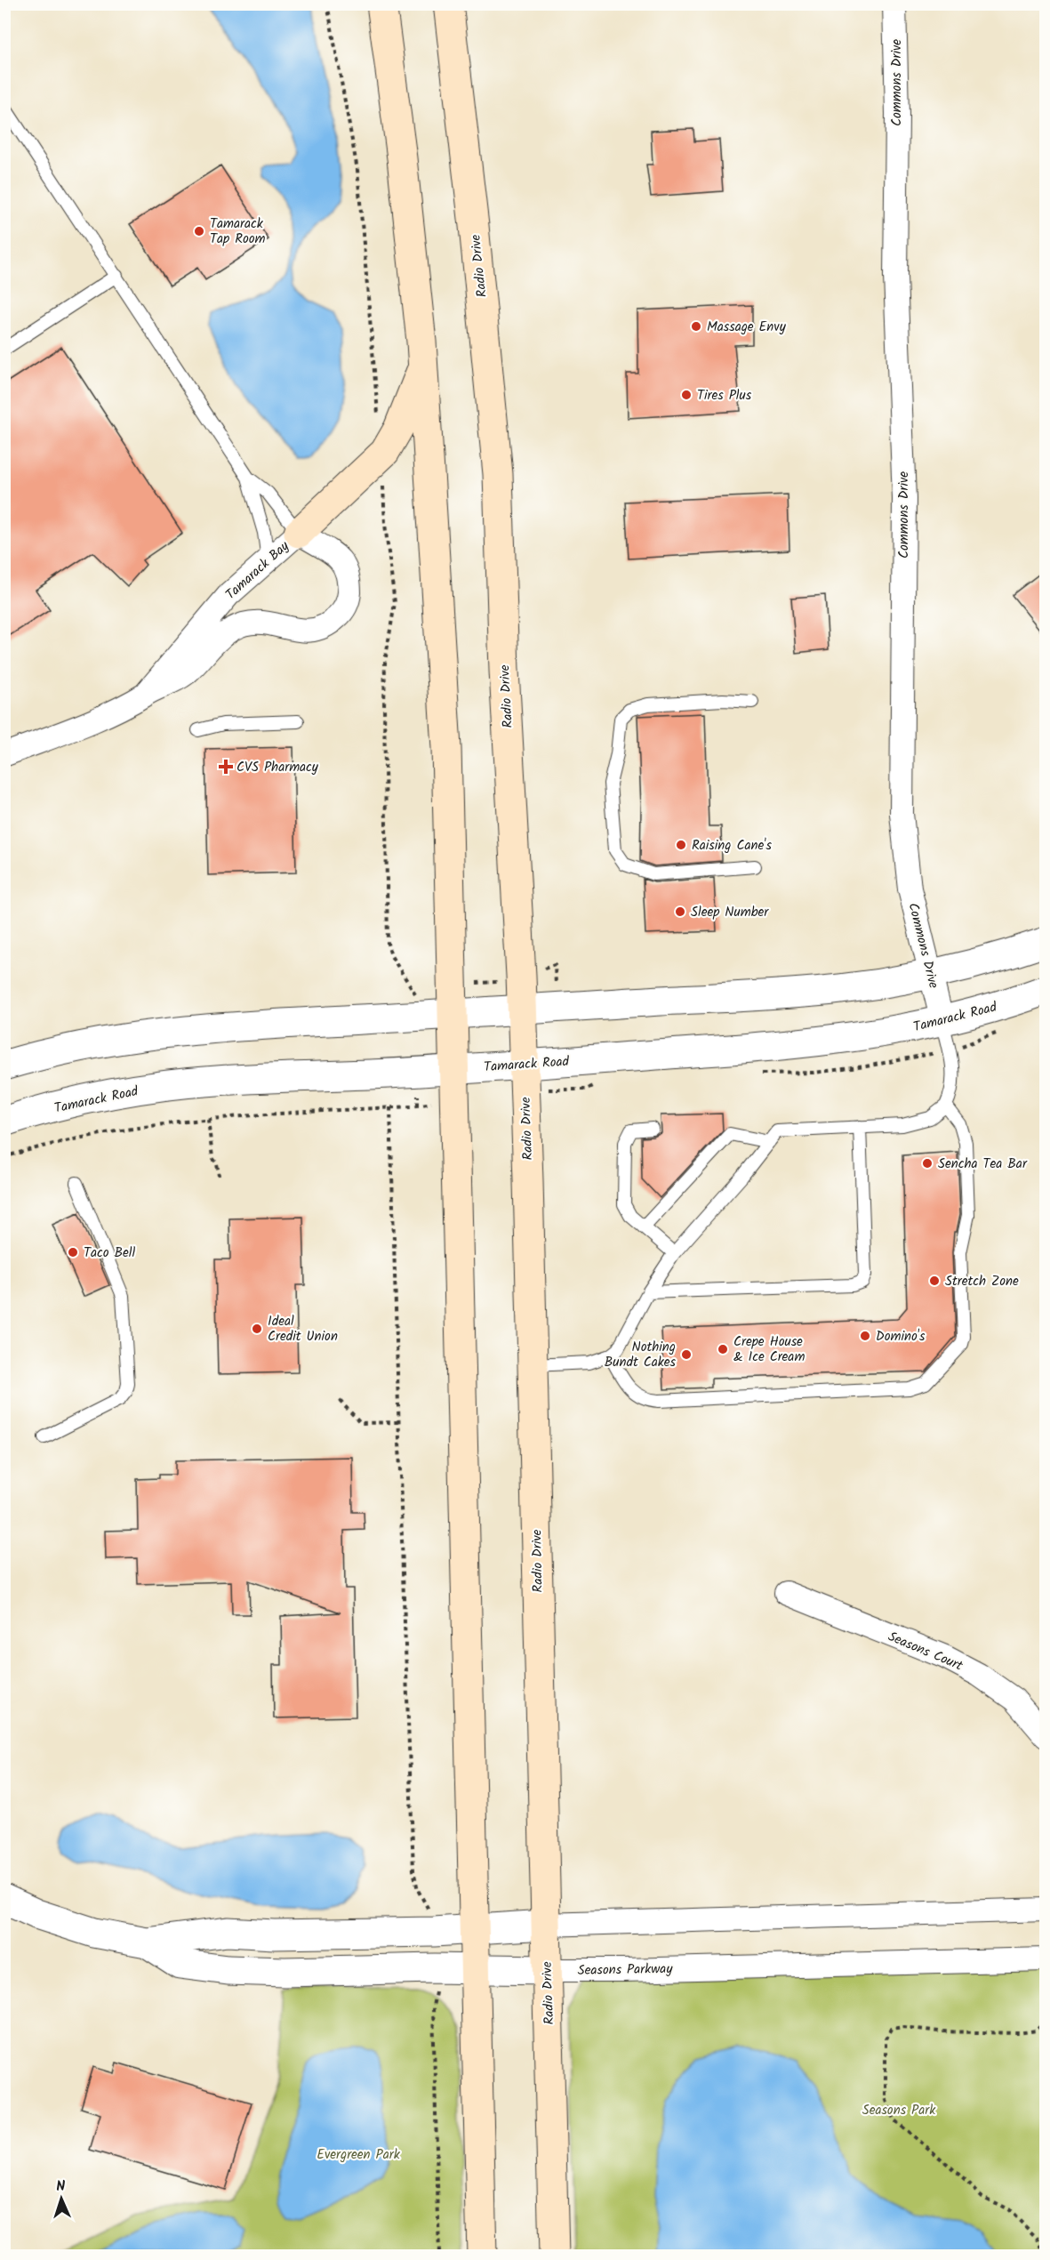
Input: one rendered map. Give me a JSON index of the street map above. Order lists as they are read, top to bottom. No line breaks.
{"streets":{"main road":["Radio Drive"],"street":["Commons Drive","Tamarack Bay","Tamarack Road","Seasons Court","Seasons Parkway"]},"crossings":[["Commons Drive","Tamarack Road"],["Radio Drive","Tamarack Road"],["Radio Drive","Seasons Parkway"]],"parks":["Seasons Park","Evergreen Park"],"places":{"other":["Tamarack Tap Room","Massage Envy","Tires Plus","Raising Cane's","Sleep Number","Sencha Tea Bar","Taco Bell","Stretch Zone","Ideal Credit Union","Domino's","Crepe House & Ice Cream","Nothing Bundt Cakes"],"health":["CVS Pharmacy"]},"north":"top"}
